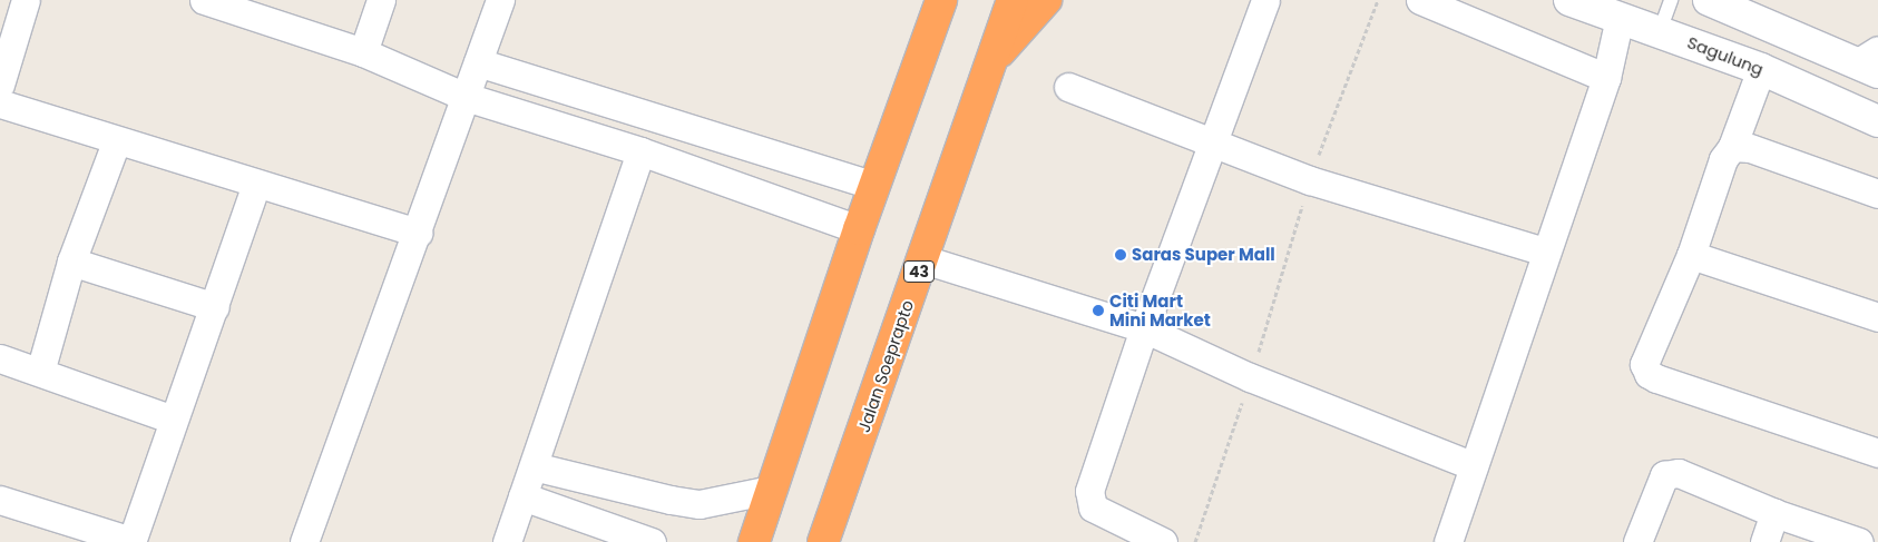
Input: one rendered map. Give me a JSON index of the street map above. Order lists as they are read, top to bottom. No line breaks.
{"streets":{"highway":["43","Jalan Soeprapto"],"street":["Sagulung"]},"places":["Saras Super Mall","Citi Mart Mini Market"]}
